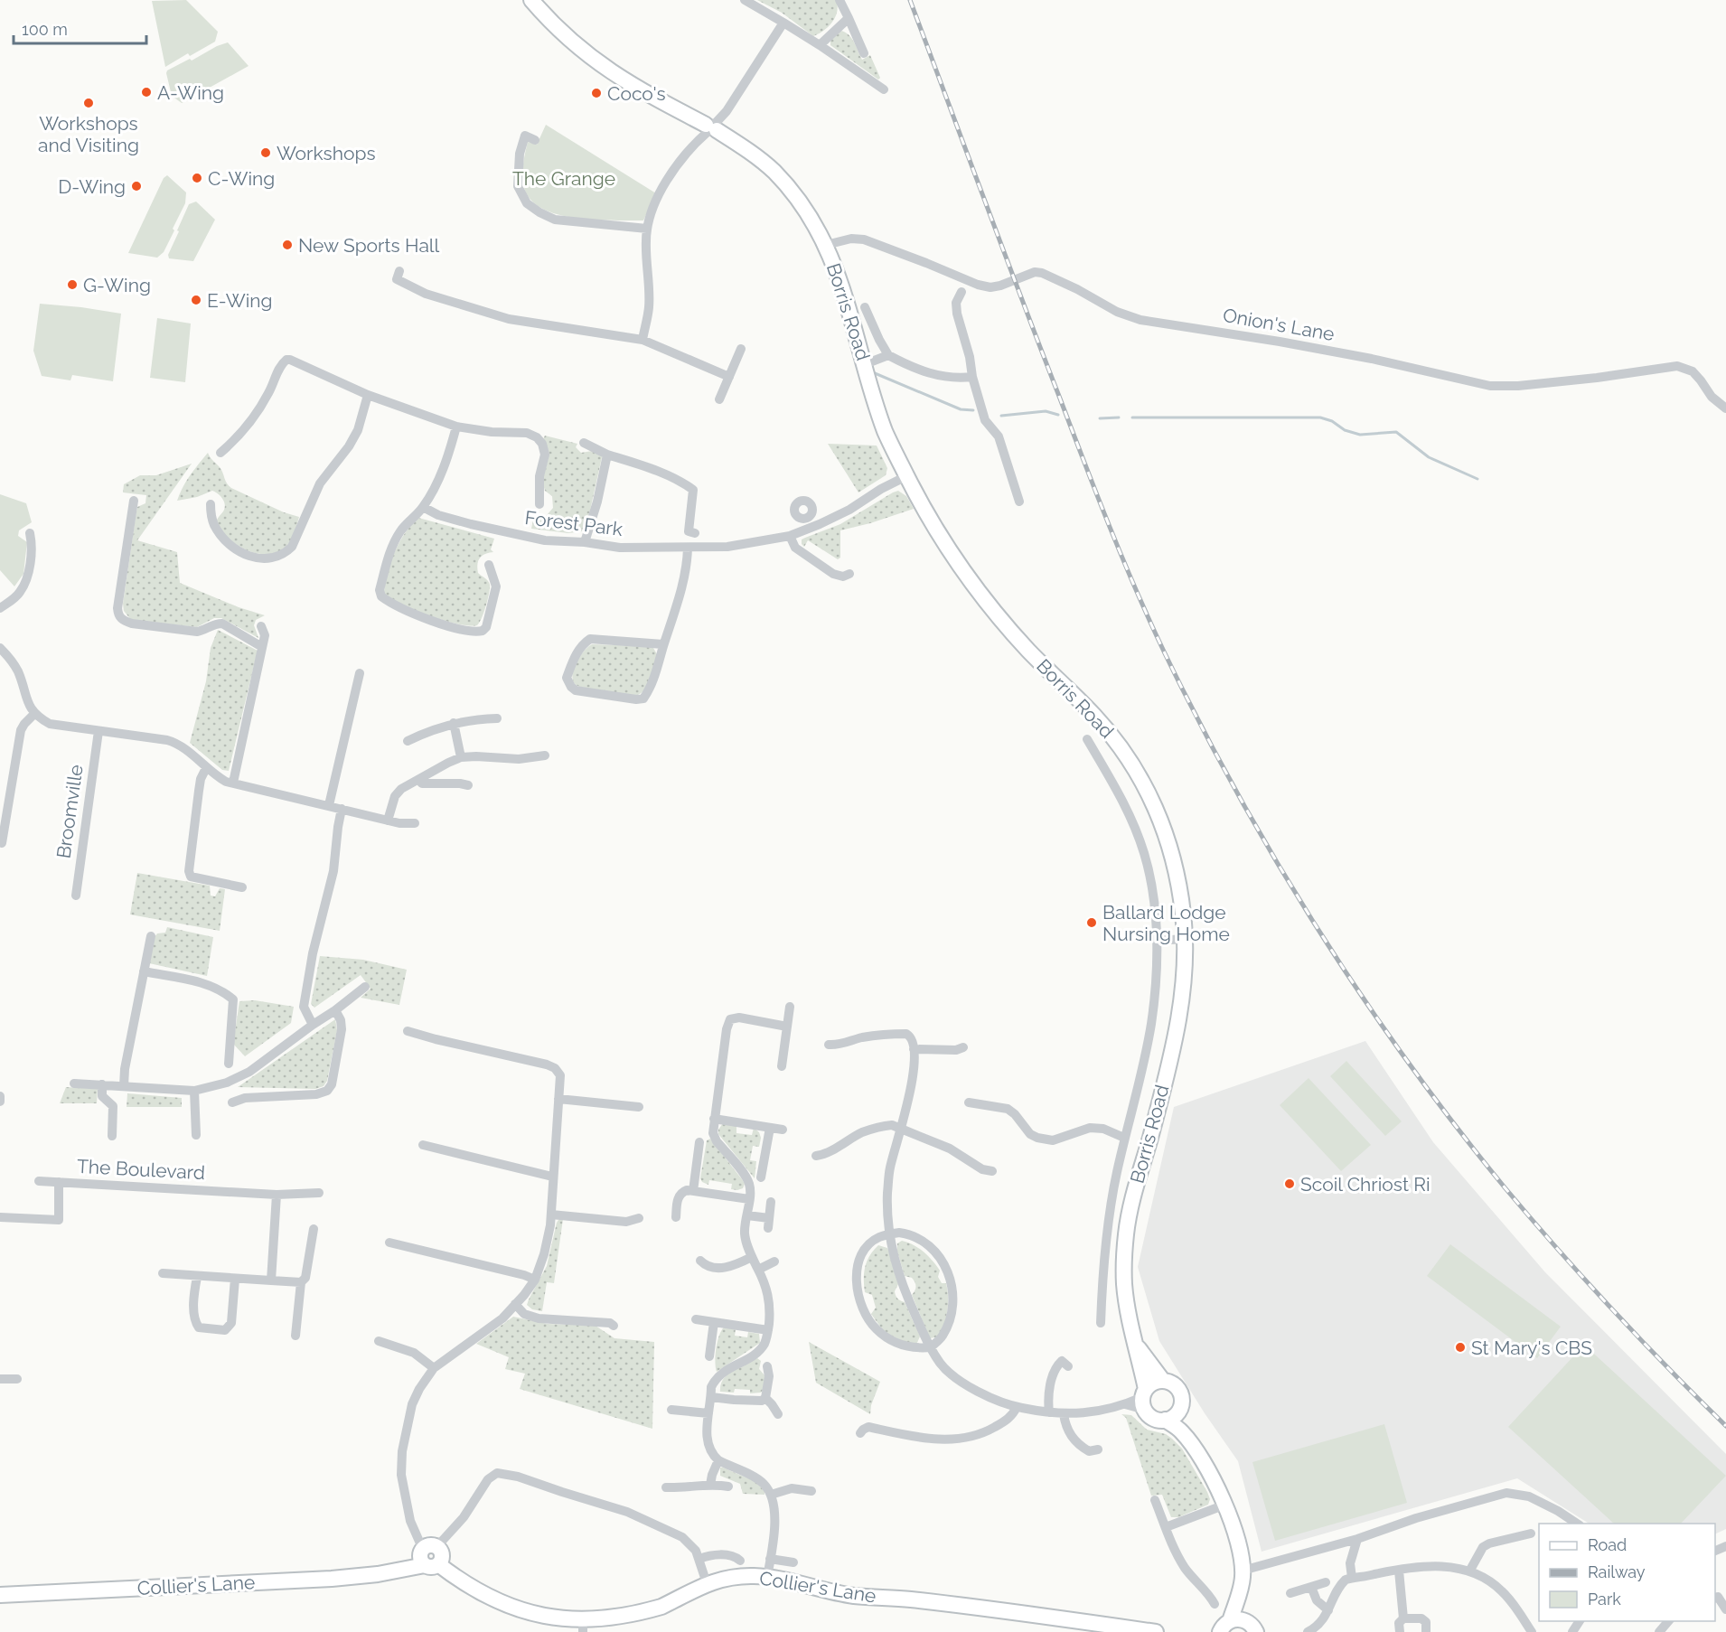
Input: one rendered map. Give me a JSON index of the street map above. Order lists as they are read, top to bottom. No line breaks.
{"streets":{"street":["Borris Road","Onion's Lane","Forest Park","Broomville","The Boulevard","Collier's Lane"]},"crossings":[["Borris Road","Onion's Lane"],["Borris Road","Forest Park"]],"parks":["The Grange"],"places":["A-Wing","Coco's","Workshops and Visiting","Workshops","C-Wing","D-Wing","New Sports Hall","G-Wing","E-Wing","Ballard Lodge Nursing Home","Scoil Chriost Ri","St Mary's CBS"],"legend":["Road","Railway","Park"],"scale_bar":"100 m"}
